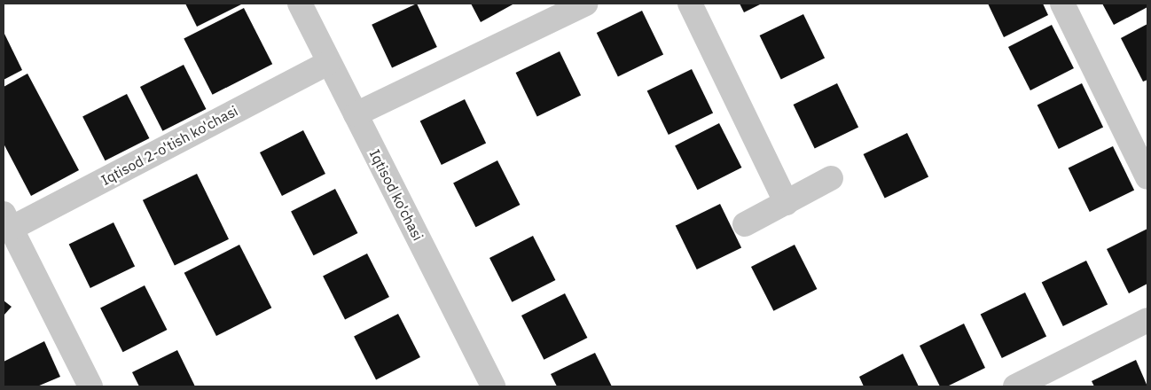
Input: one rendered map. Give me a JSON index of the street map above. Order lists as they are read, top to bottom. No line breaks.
{"streets":{"street":["Iqtisod 2-o'tish ko'chasi","Iqtisod ko'chasi"]},"crossings":[["Iqtisod 2-o'tish ko'chasi","Iqtisod ko'chasi"]]}
